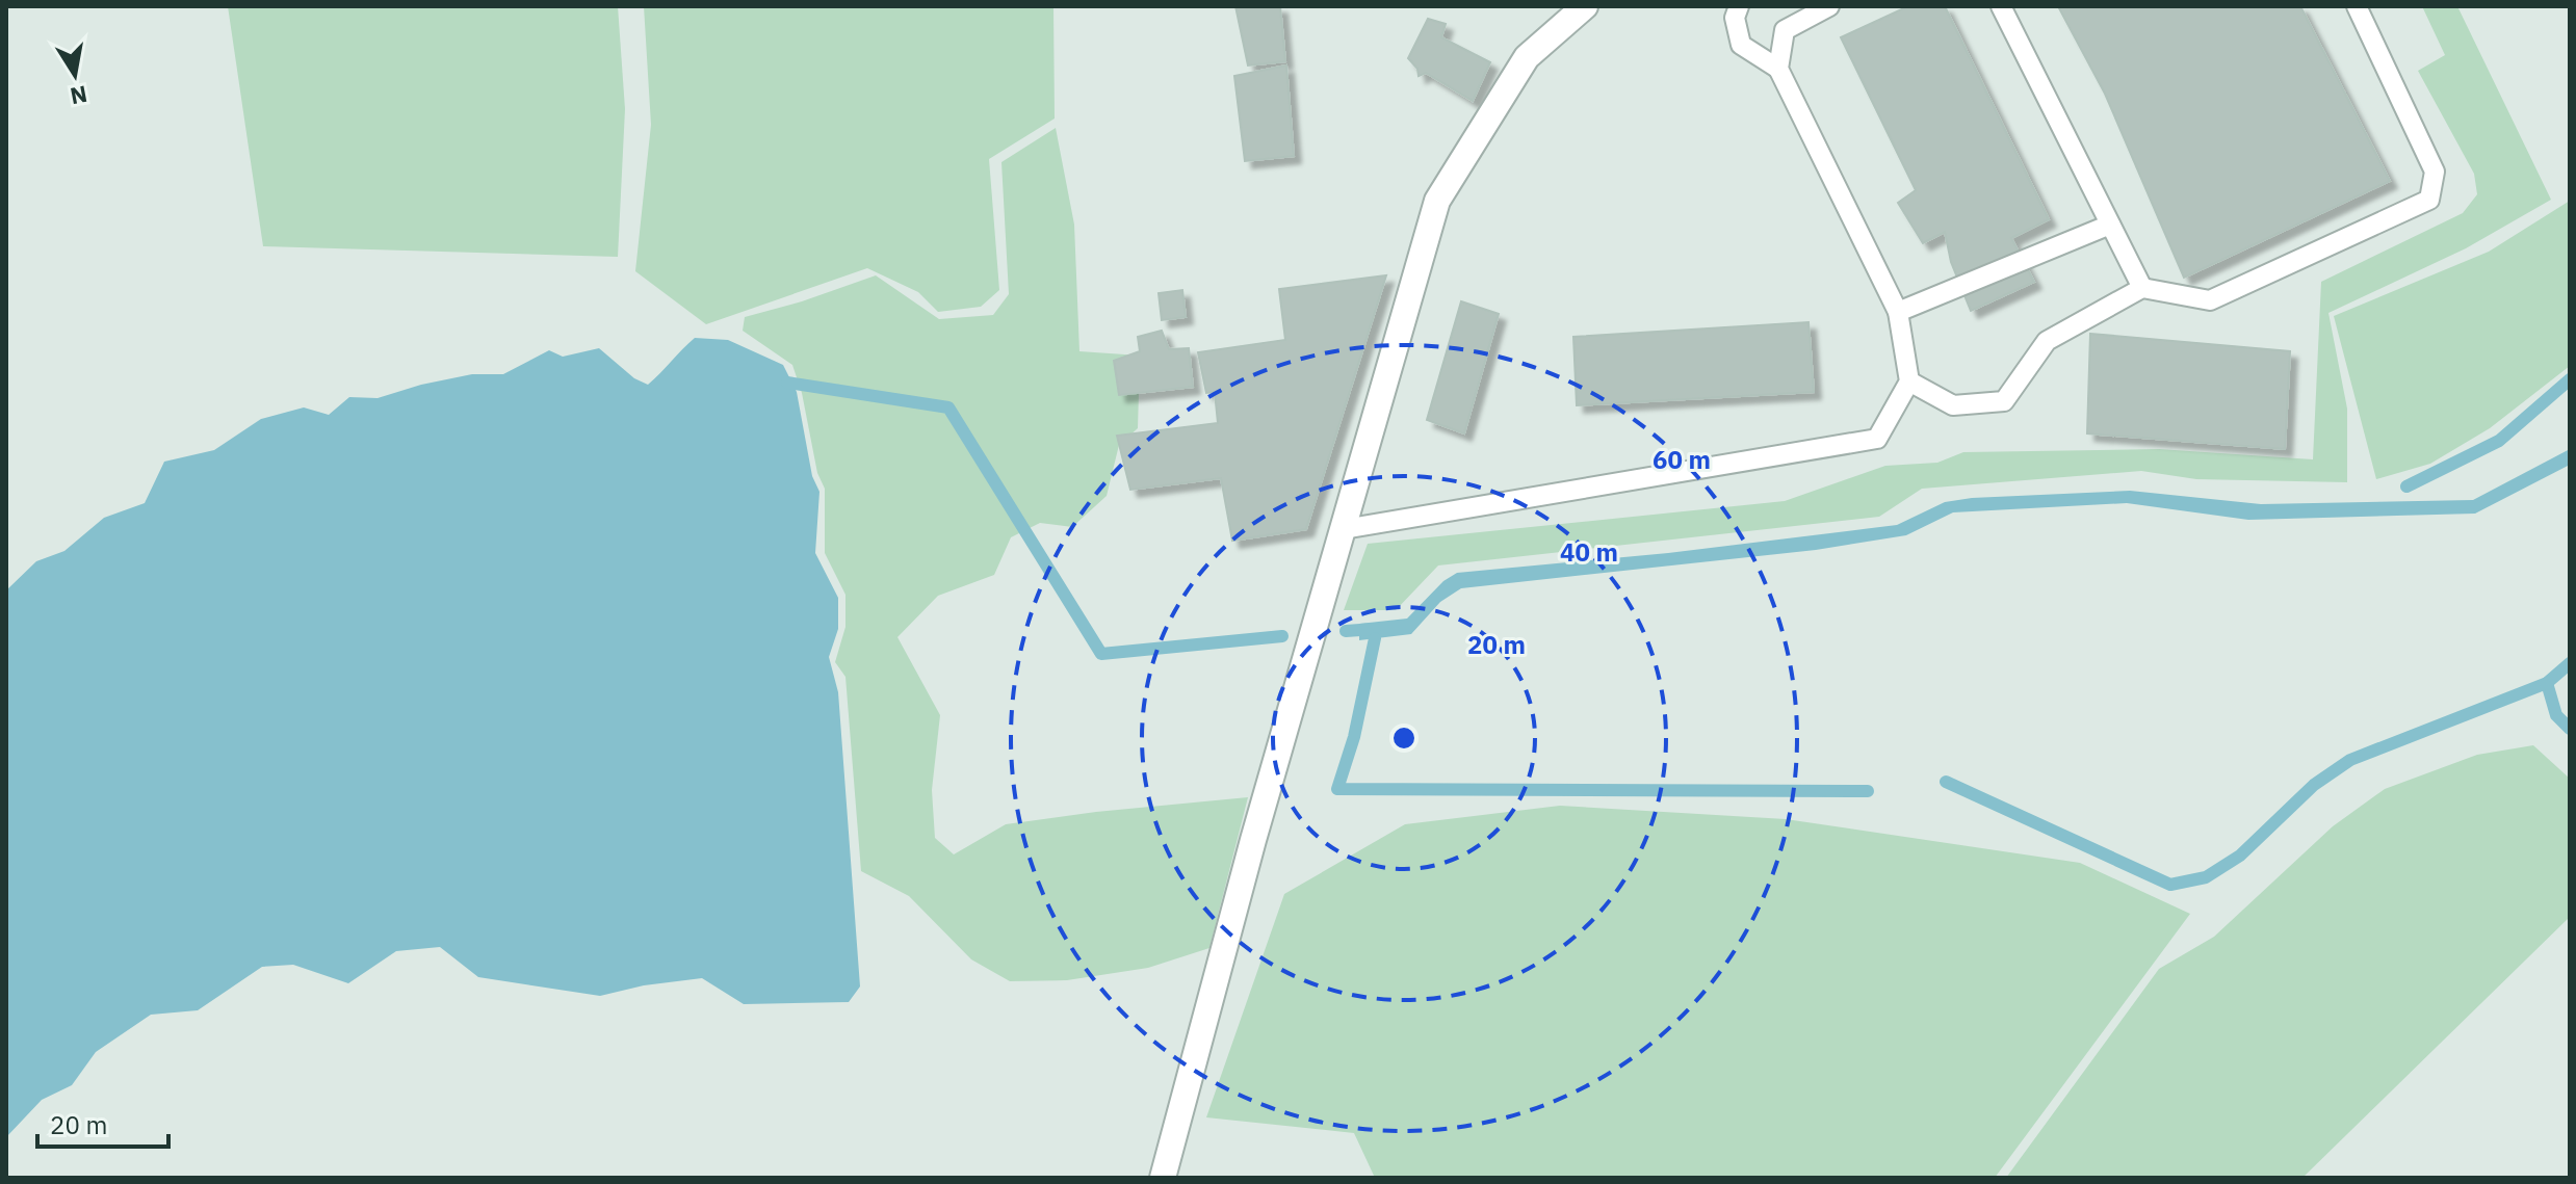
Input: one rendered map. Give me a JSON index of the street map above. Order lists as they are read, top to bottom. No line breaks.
{"scale_bar":"20 m","north":"bottom","rings":["60 m","40 m","20 m"]}
